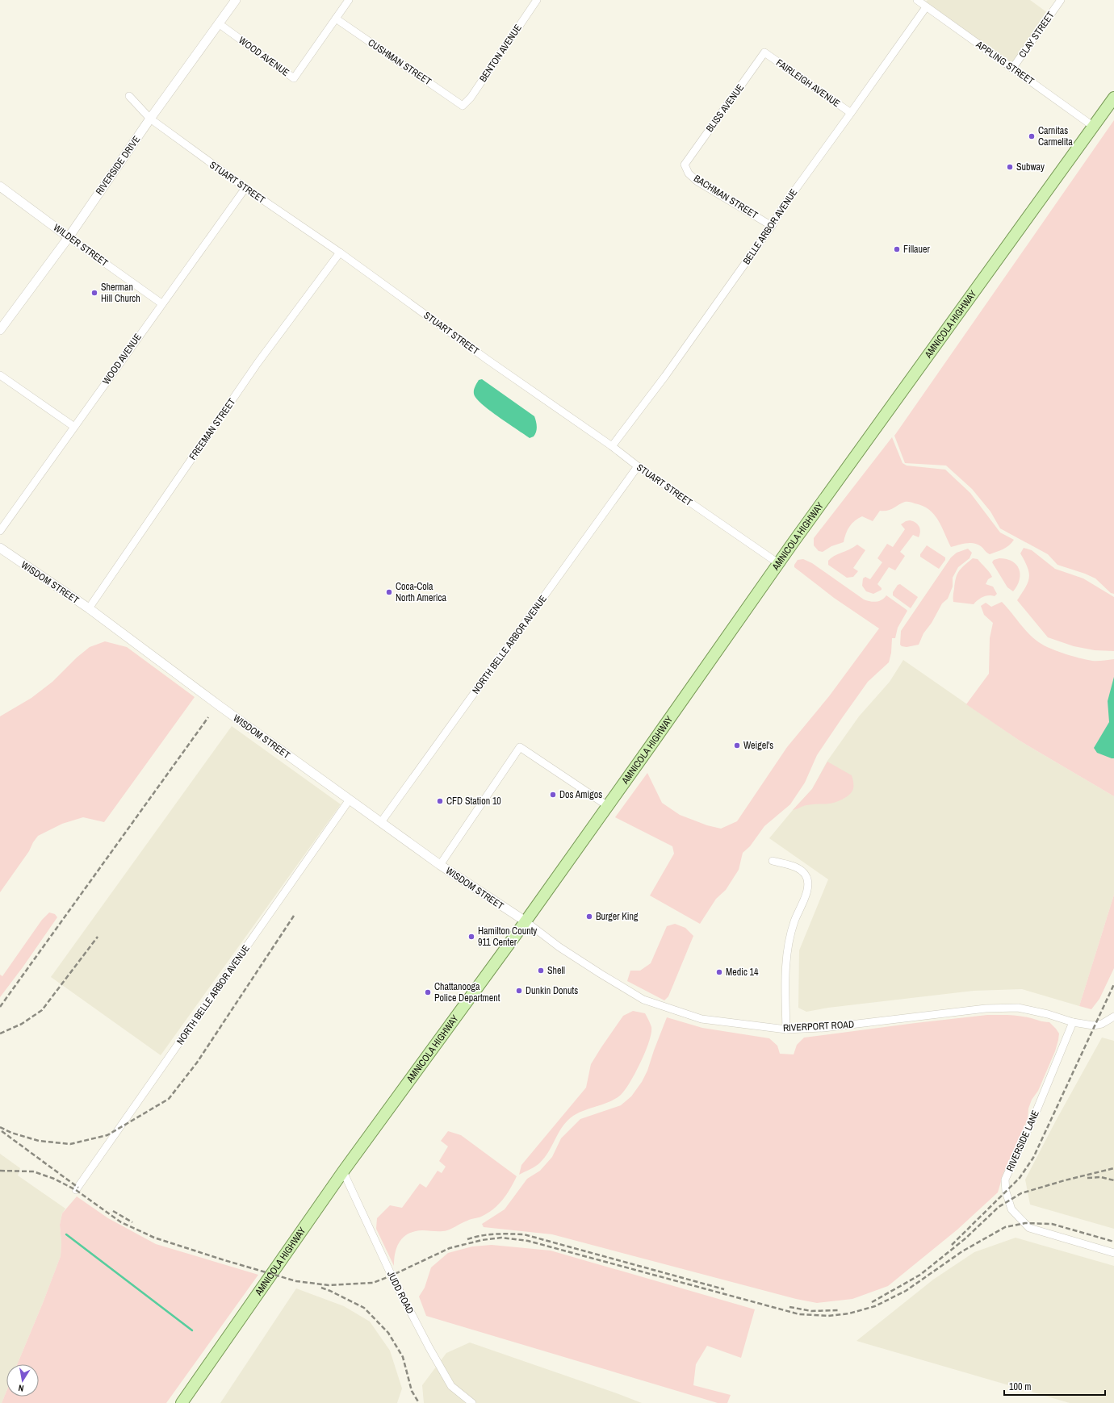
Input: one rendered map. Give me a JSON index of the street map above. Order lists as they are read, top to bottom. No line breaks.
{"streets":{"main road":["AMNICOLA HIGHWAY"],"street":["CLAY STREET","BENTON AVENUE","WOOD AVENUE","CUSHMAN STREET","APPLING STREET","FAIRLEIGH AVENUE","BLISS AVENUE","RIVERSIDE DRIVE","STUART STREET","BACHMAN STREET","BELLE ARBOR AVENUE","WILDER STREET","FREEMAN STREET","WISDOM STREET","NORTH BELLE ARBOR AVENUE","RIVERPORT ROAD","RIVERSIDE LANE","JUDD ROAD"]},"crossings":[["CLAY STREET","APPLING STREET"],["BENTON AVENUE","CUSHMAN STREET"],["WOOD AVENUE","CUSHMAN STREET"],["WOOD AVENUE","RIVERSIDE DRIVE"],["WOOD AVENUE","STUART STREET"],["WOOD AVENUE","WILDER STREET"],["APPLING STREET","BELLE ARBOR AVENUE"],["APPLING STREET","AMNICOLA HIGHWAY"],["FAIRLEIGH AVENUE","BLISS AVENUE"],["FAIRLEIGH AVENUE","BELLE ARBOR AVENUE"],["BLISS AVENUE","BACHMAN STREET"],["RIVERSIDE DRIVE","STUART STREET"],["RIVERSIDE DRIVE","WILDER STREET"],["STUART STREET","BELLE ARBOR AVENUE"],["STUART STREET","AMNICOLA HIGHWAY"],["STUART STREET","FREEMAN STREET"],["STUART STREET","NORTH BELLE ARBOR AVENUE"],["BACHMAN STREET","BELLE ARBOR AVENUE"],["AMNICOLA HIGHWAY","WISDOM STREET"],["AMNICOLA HIGHWAY","RIVERPORT ROAD"],["AMNICOLA HIGHWAY","JUDD ROAD"],["FREEMAN STREET","WISDOM STREET"],["WISDOM STREET","NORTH BELLE ARBOR AVENUE"],["WISDOM STREET","RIVERPORT ROAD"],["RIVERPORT ROAD","RIVERSIDE LANE"]],"places":["Carnitas Carmelita","Subway","Fillauer","Sherman Hill Church","Coca-Cola North America","Weigel's","Dos Amigos","CFD Station 10","Burger King","Hamilton County 911 Center","Shell","Medic 14","Dunkin Donuts","Chattanooga Police Department"],"scale_bar":"100 m","north":"bottom"}
